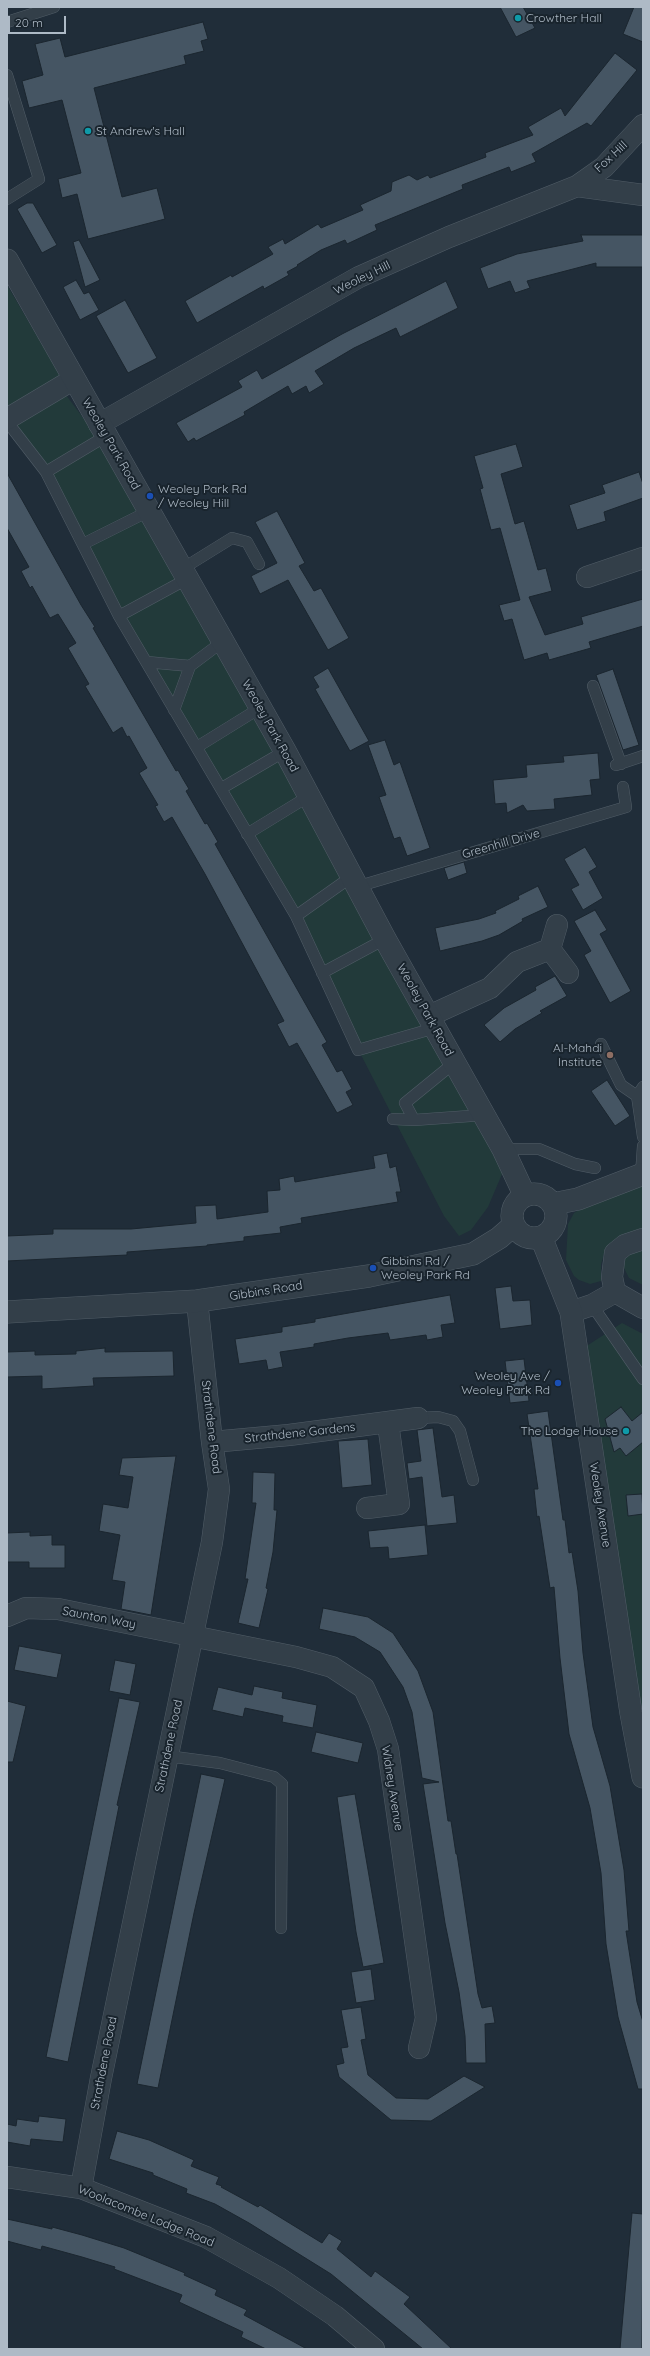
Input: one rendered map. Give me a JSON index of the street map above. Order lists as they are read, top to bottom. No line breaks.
{"streets":{"street":["Fox Hill","Weoley Hill","Weoley Park Road","Gibbins Road","Strathdene Road","Strathdene Gardens","Weoley Avenue","Saunton Way","Widney Avenue","Woolacombe Lodge Road"],"lane":["Greenhill Drive"]},"crossings":[["Fox Hill","Weoley Hill"],["Weoley Hill","Weoley Park Road"],["Weoley Park Road","Greenhill Drive"],["Weoley Park Road","Gibbins Road"],["Weoley Park Road","Weoley Avenue"],["Gibbins Road","Strathdene Road"],["Gibbins Road","Weoley Avenue"],["Strathdene Road","Strathdene Gardens"],["Strathdene Road","Saunton Way"],["Strathdene Road","Widney Avenue"],["Strathdene Road","Woolacombe Lodge Road"],["Saunton Way","Widney Avenue"]],"places":["Crowther Hall","St Andrew's Hall","Weoley Park Rd / Weoley Hill","Al-Mahdi Institute","Gibbins Rd / Weoley Park Rd","Weoley Ave / Weoley Park Rd","The Lodge House"],"scale_bar":"20 m"}
